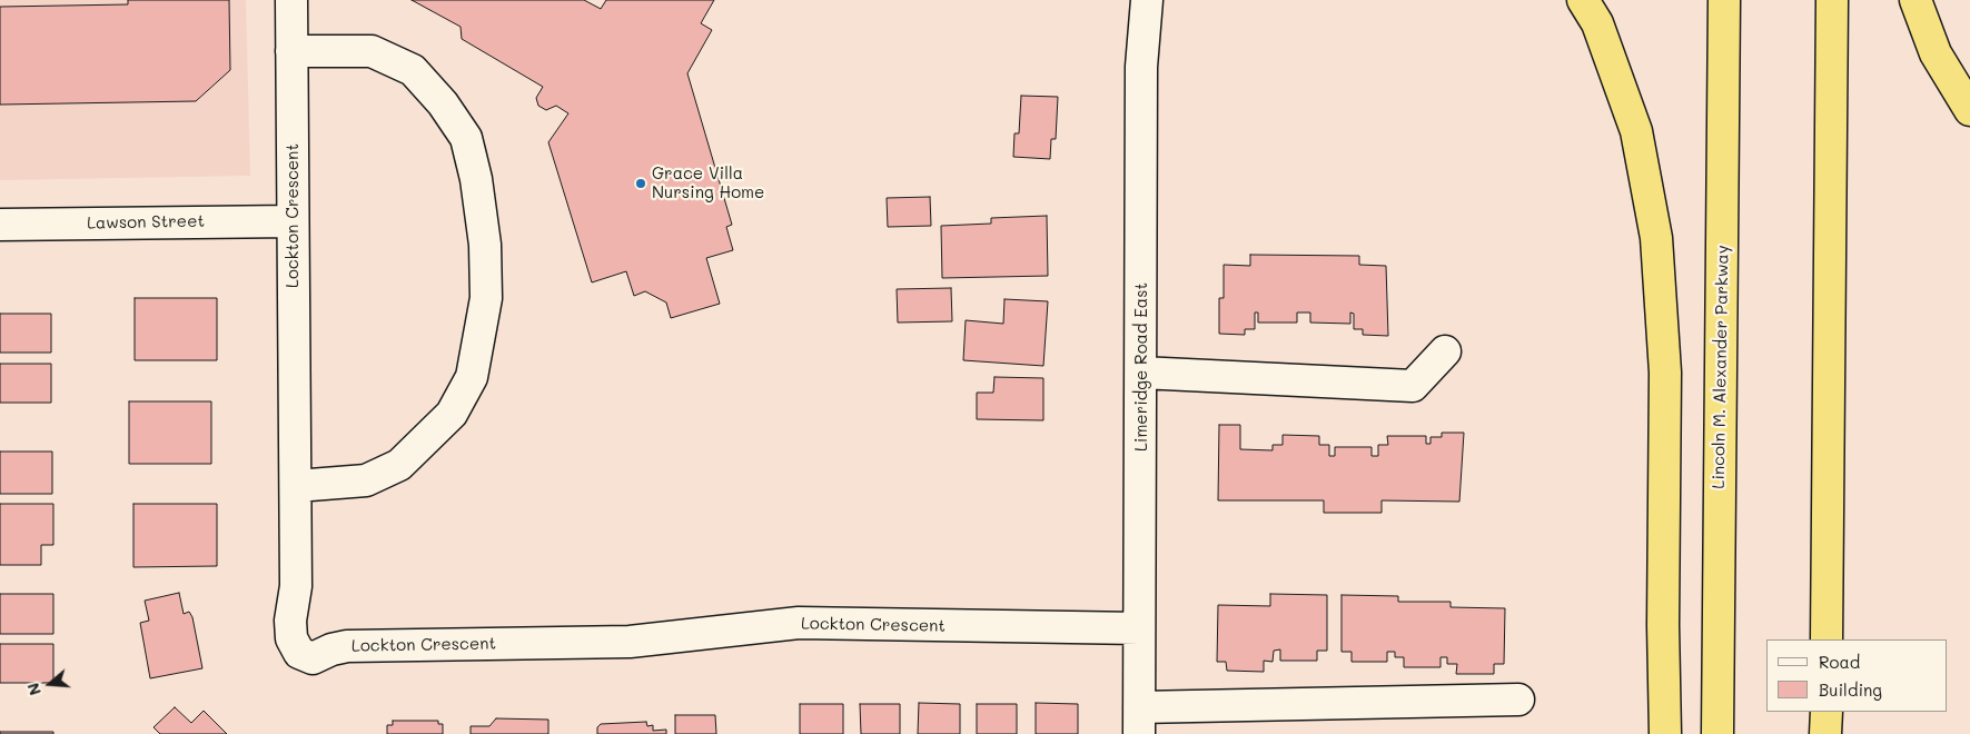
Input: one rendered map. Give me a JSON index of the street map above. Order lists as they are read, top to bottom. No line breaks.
{"streets":{"highway":["Lincoln M. Alexander Parkway"],"street":["Lockton Crescent","Lawson Street","Limeridge Road East"]},"crossings":[["Lockton Crescent","Lawson Street"],["Lockton Crescent","Limeridge Road East"]],"places":["Grace Villa Nursing Home"],"legend":["Road","Building"],"north":"left"}
